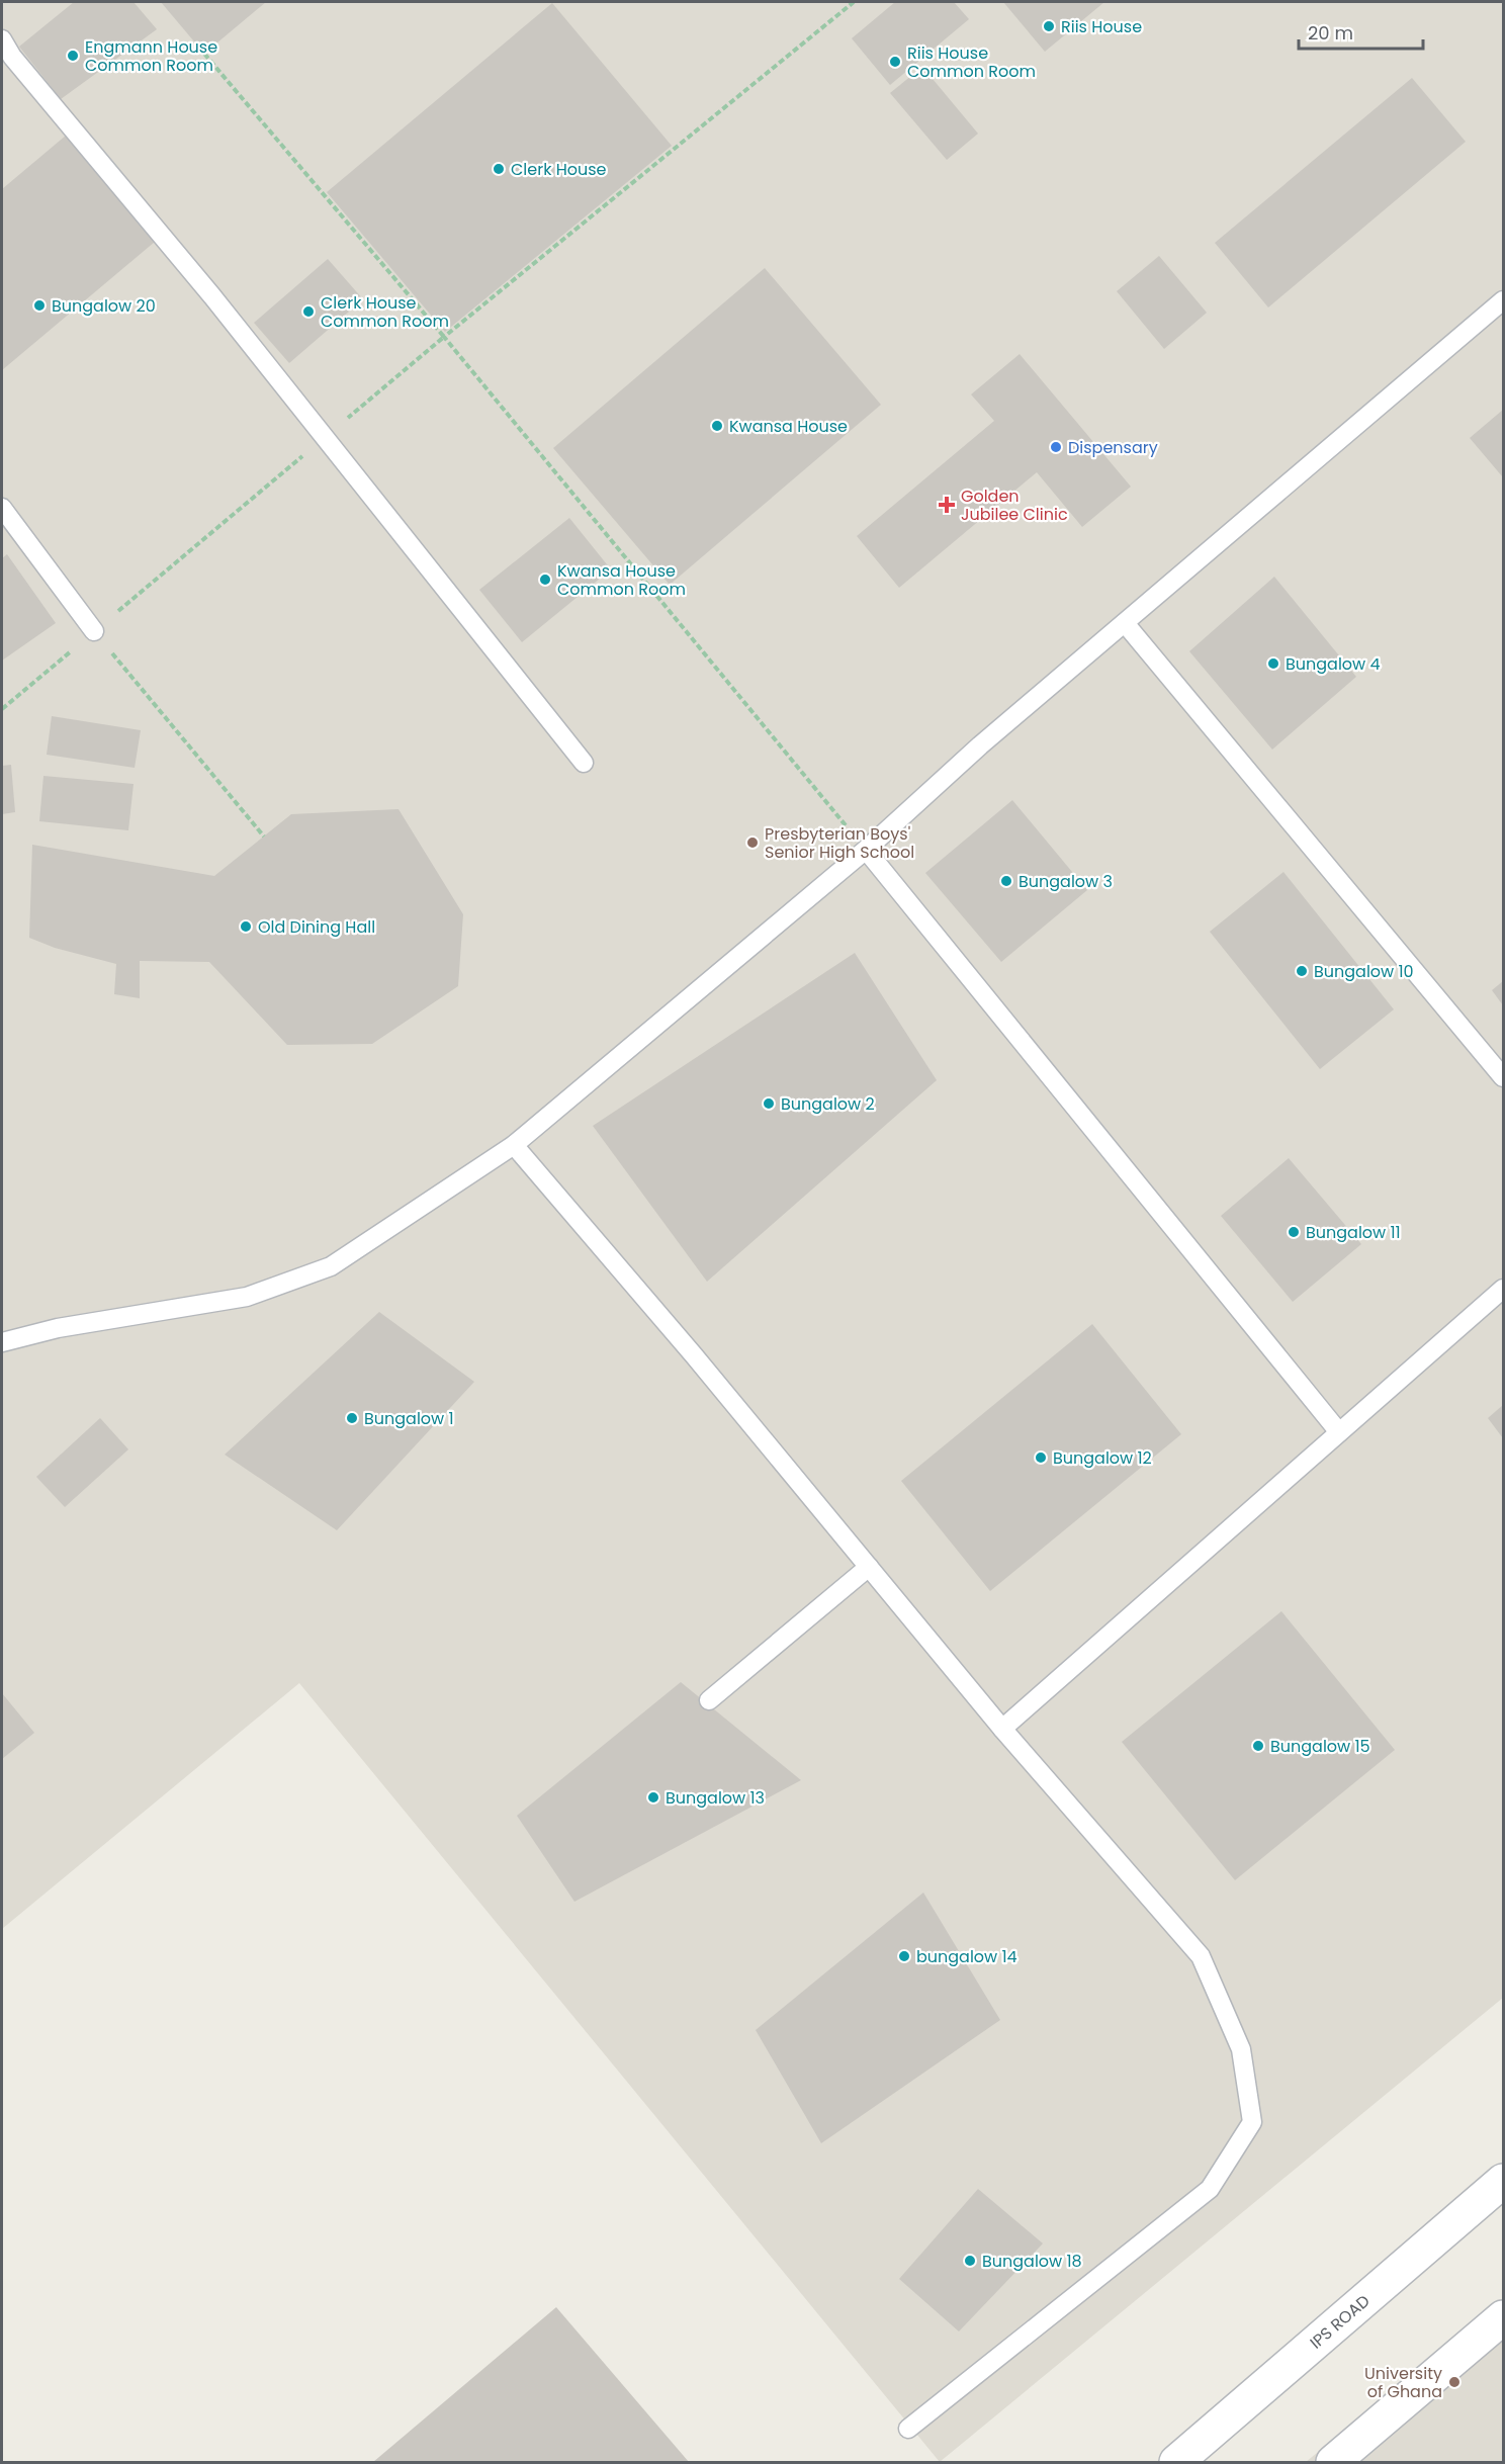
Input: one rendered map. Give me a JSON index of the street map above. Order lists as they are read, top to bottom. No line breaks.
{"streets":{"street":["IPS ROAD"]},"places":{"other":["Riis House","Engmann House Common Room","Riis House Common Room","Clerk House","Bungalow 20","Clerk House Common Room","Kwansa House","Dispensary","Kwansa House Common Room","Bungalow 4","Presbyterian Boys' Senior High School","Bungalow 3","Old Dining Hall","Bungalow 10","Bungalow 2","Bungalow 11","Bungalow 1","Bungalow 12","Bungalow 15","Bungalow 13","bungalow 14","Bungalow 18","University of Ghana"],"health":["Golden Jubilee Clinic"]},"scale_bar":"20 m"}
